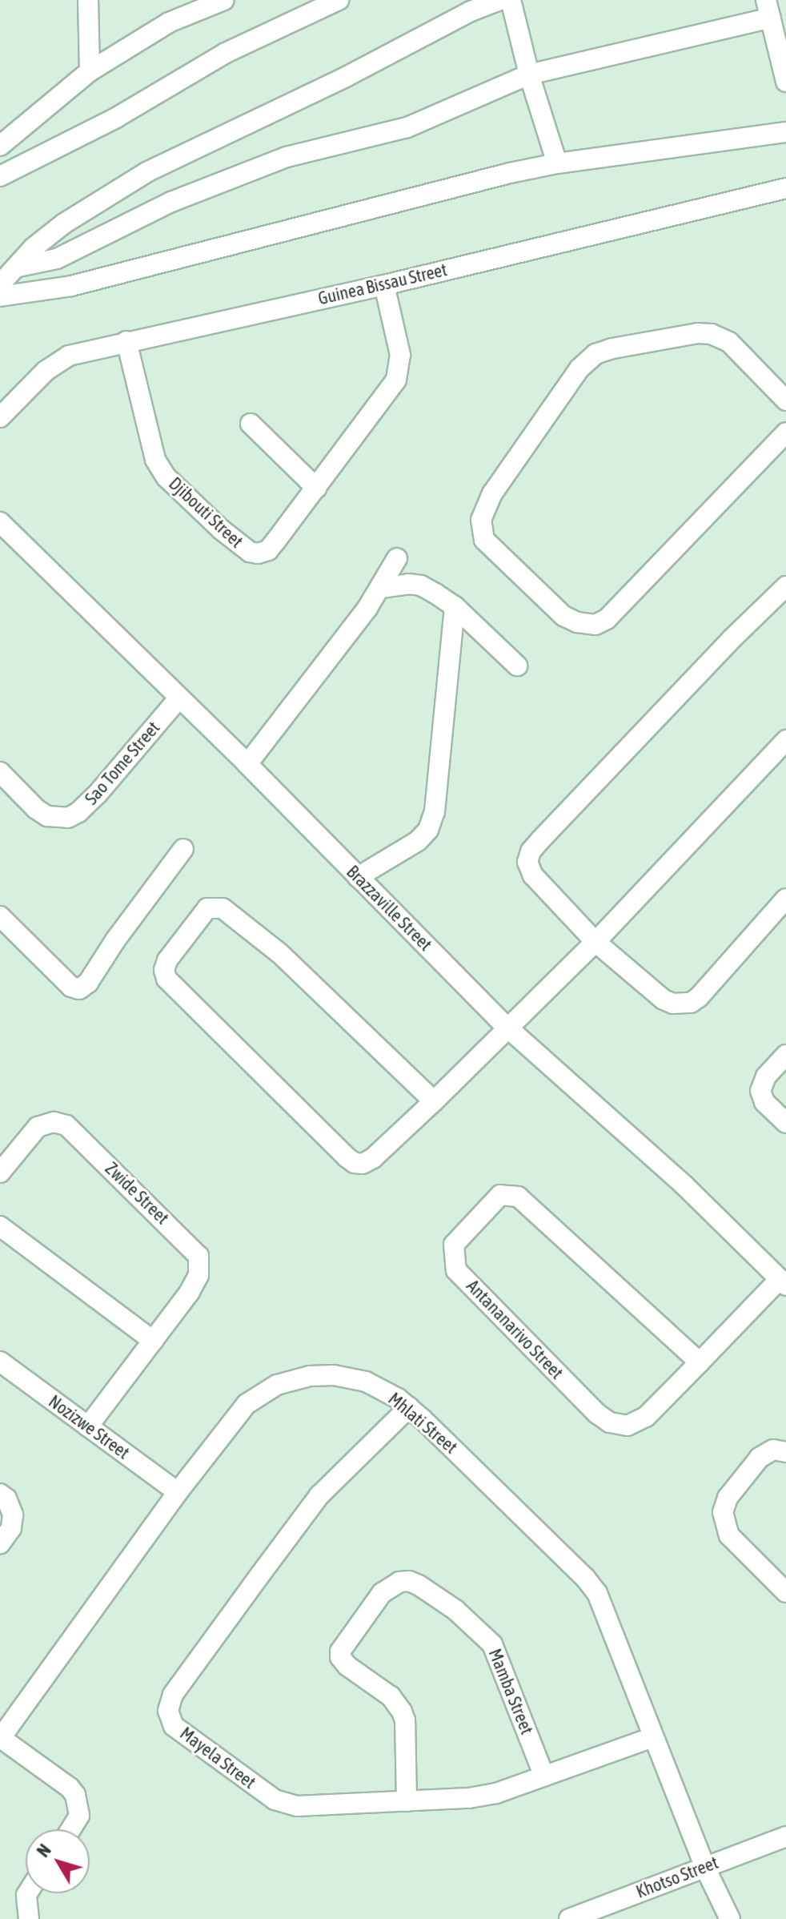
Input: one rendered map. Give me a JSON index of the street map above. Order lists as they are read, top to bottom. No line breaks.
{"streets":{"street":["Guinea Bissau Street","Djibouti Street","Sao Tome Street","Brazzaville Street","Zwide Street","Antananarivo Street","Mhlati Street","Nozizwe Street","Mamba Street","Mayela Street","Khotso Street"]},"crossings":[["Guinea Bissau Street","Djibouti Street"],["Sao Tome Street","Brazzaville Street"],["Brazzaville Street","Antananarivo Street"],["Zwide Street","Nozizwe Street"],["Mhlati Street","Nozizwe Street"],["Mhlati Street","Mayela Street"],["Mhlati Street","Khotso Street"],["Mamba Street","Mayela Street"]],"north":"top left"}
